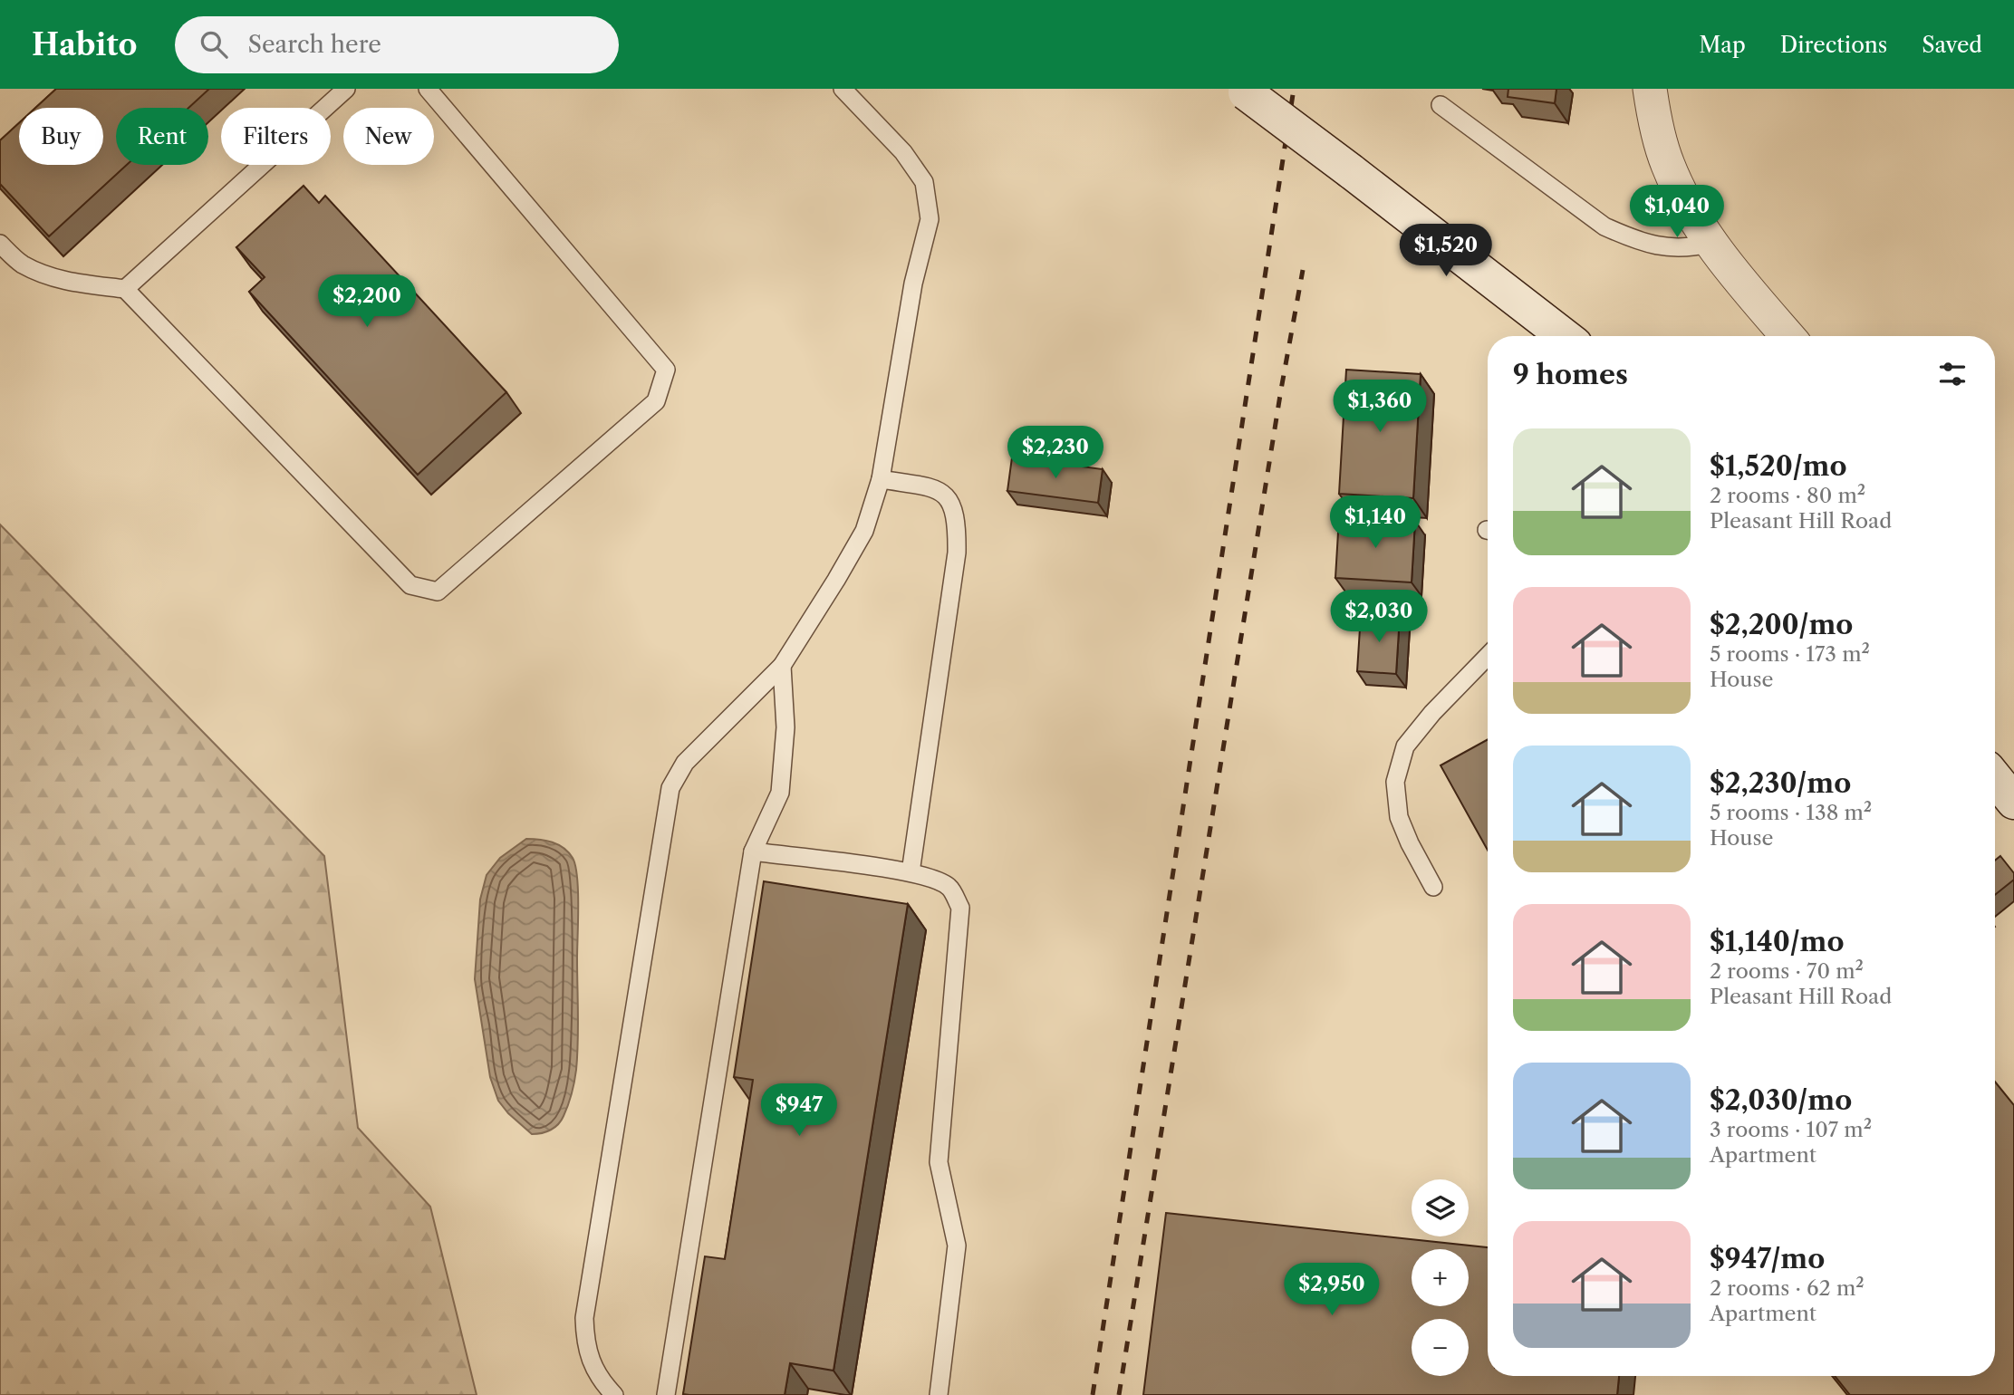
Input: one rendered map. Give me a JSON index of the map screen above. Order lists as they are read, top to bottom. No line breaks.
{"page":{"header":"Habito","search":"Search here","nav":["Map","Directions","Saved"],"chip":["Buy","Rent","Filters","New"],"price":["$1,040","$1,520","$2,200","$1,360","$2,230","$1,140","$2,030","$947","$2,950"],"heading":"9 homes","list":[{"name":"$1,520/mo","note":"2 rooms · 80 m² · Pleasant Hill Road"},{"name":"$2,200/mo","note":"5 rooms · 173 m² · House"},{"name":"$2,230/mo","note":"5 rooms · 138 m² · House"},{"name":"$1,140/mo","note":"2 rooms · 70 m² · Pleasant Hill Road"},{"name":"$2,030/mo","note":"3 rooms · 107 m² · Apartment"},{"name":"$947/mo","note":"2 rooms · 62 m² · Apartment"}],"map_buttons":["+","−"]}}
